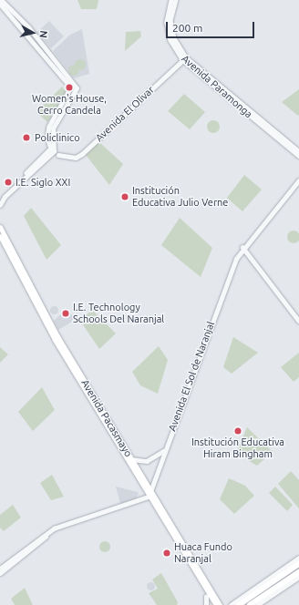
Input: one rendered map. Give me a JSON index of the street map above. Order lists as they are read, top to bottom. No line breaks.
{"streets":{"main road":["Avenida Pacasmayo"],"street":["Avenida Paramonga","Avenida El Olivar","Avenida El Sol de Naranjal"]},"crossings":[["Avenida Paramonga","Avenida El Olivar"],["Avenida El Sol de Naranjal","Avenida Pacasmayo"]],"places":["Women's House, Cerro Candela","Policlinico","I.E. Siglo XXI","Institución Educativa Julio Verne","I.E. Technology Schools Del Naranjal","Institución Educativa Hiram Bingham","Huaca Fundo Naranjal"],"scale_bar":"200 m","north":"right"}
